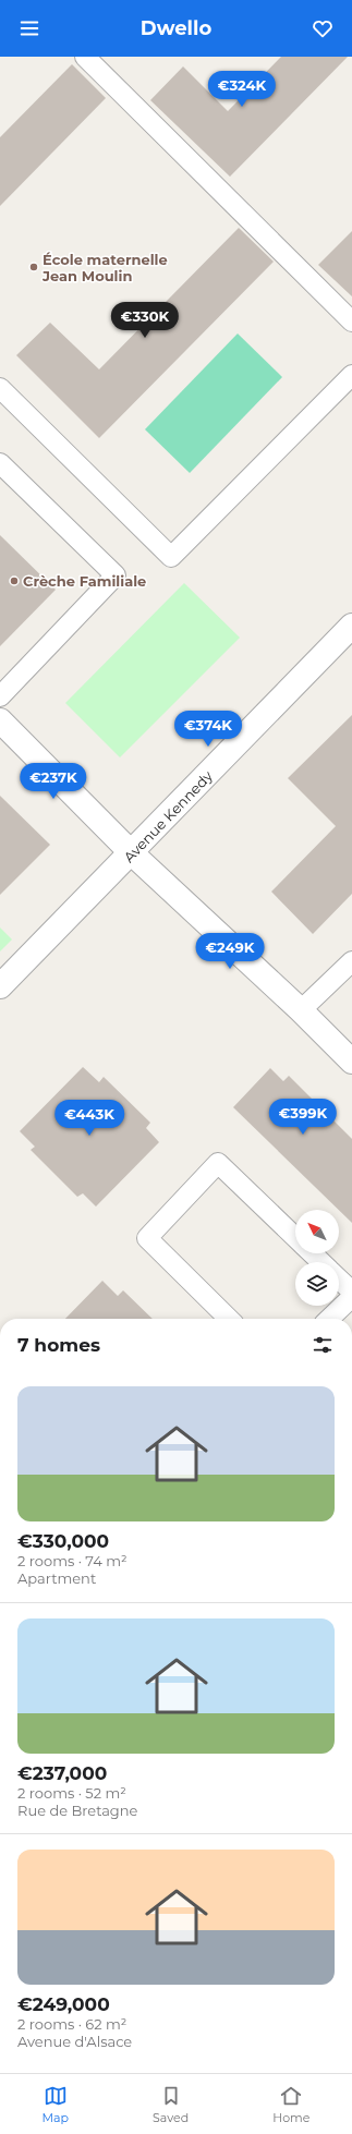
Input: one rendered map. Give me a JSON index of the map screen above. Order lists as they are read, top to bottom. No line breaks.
{"streets":{"street":["Avenue Kennedy"]},"places":["École maternelle Jean Moulin","Crèche Familiale"],"north":"top left","page":{"header":"Dwello","price":["€324K","€330K","€374K","€237K","€249K","€399K","€443K"],"heading":"7 homes","list":[{"name":"€330,000","note":"2 rooms · 74 m² · Apartment"},{"name":"€237,000","note":"2 rooms · 52 m² · Rue de Bretagne"},{"name":"€249,000","note":"2 rooms · 62 m² · Avenue d'Alsace"}],"tabs":["Map","Saved","Home"]}}
